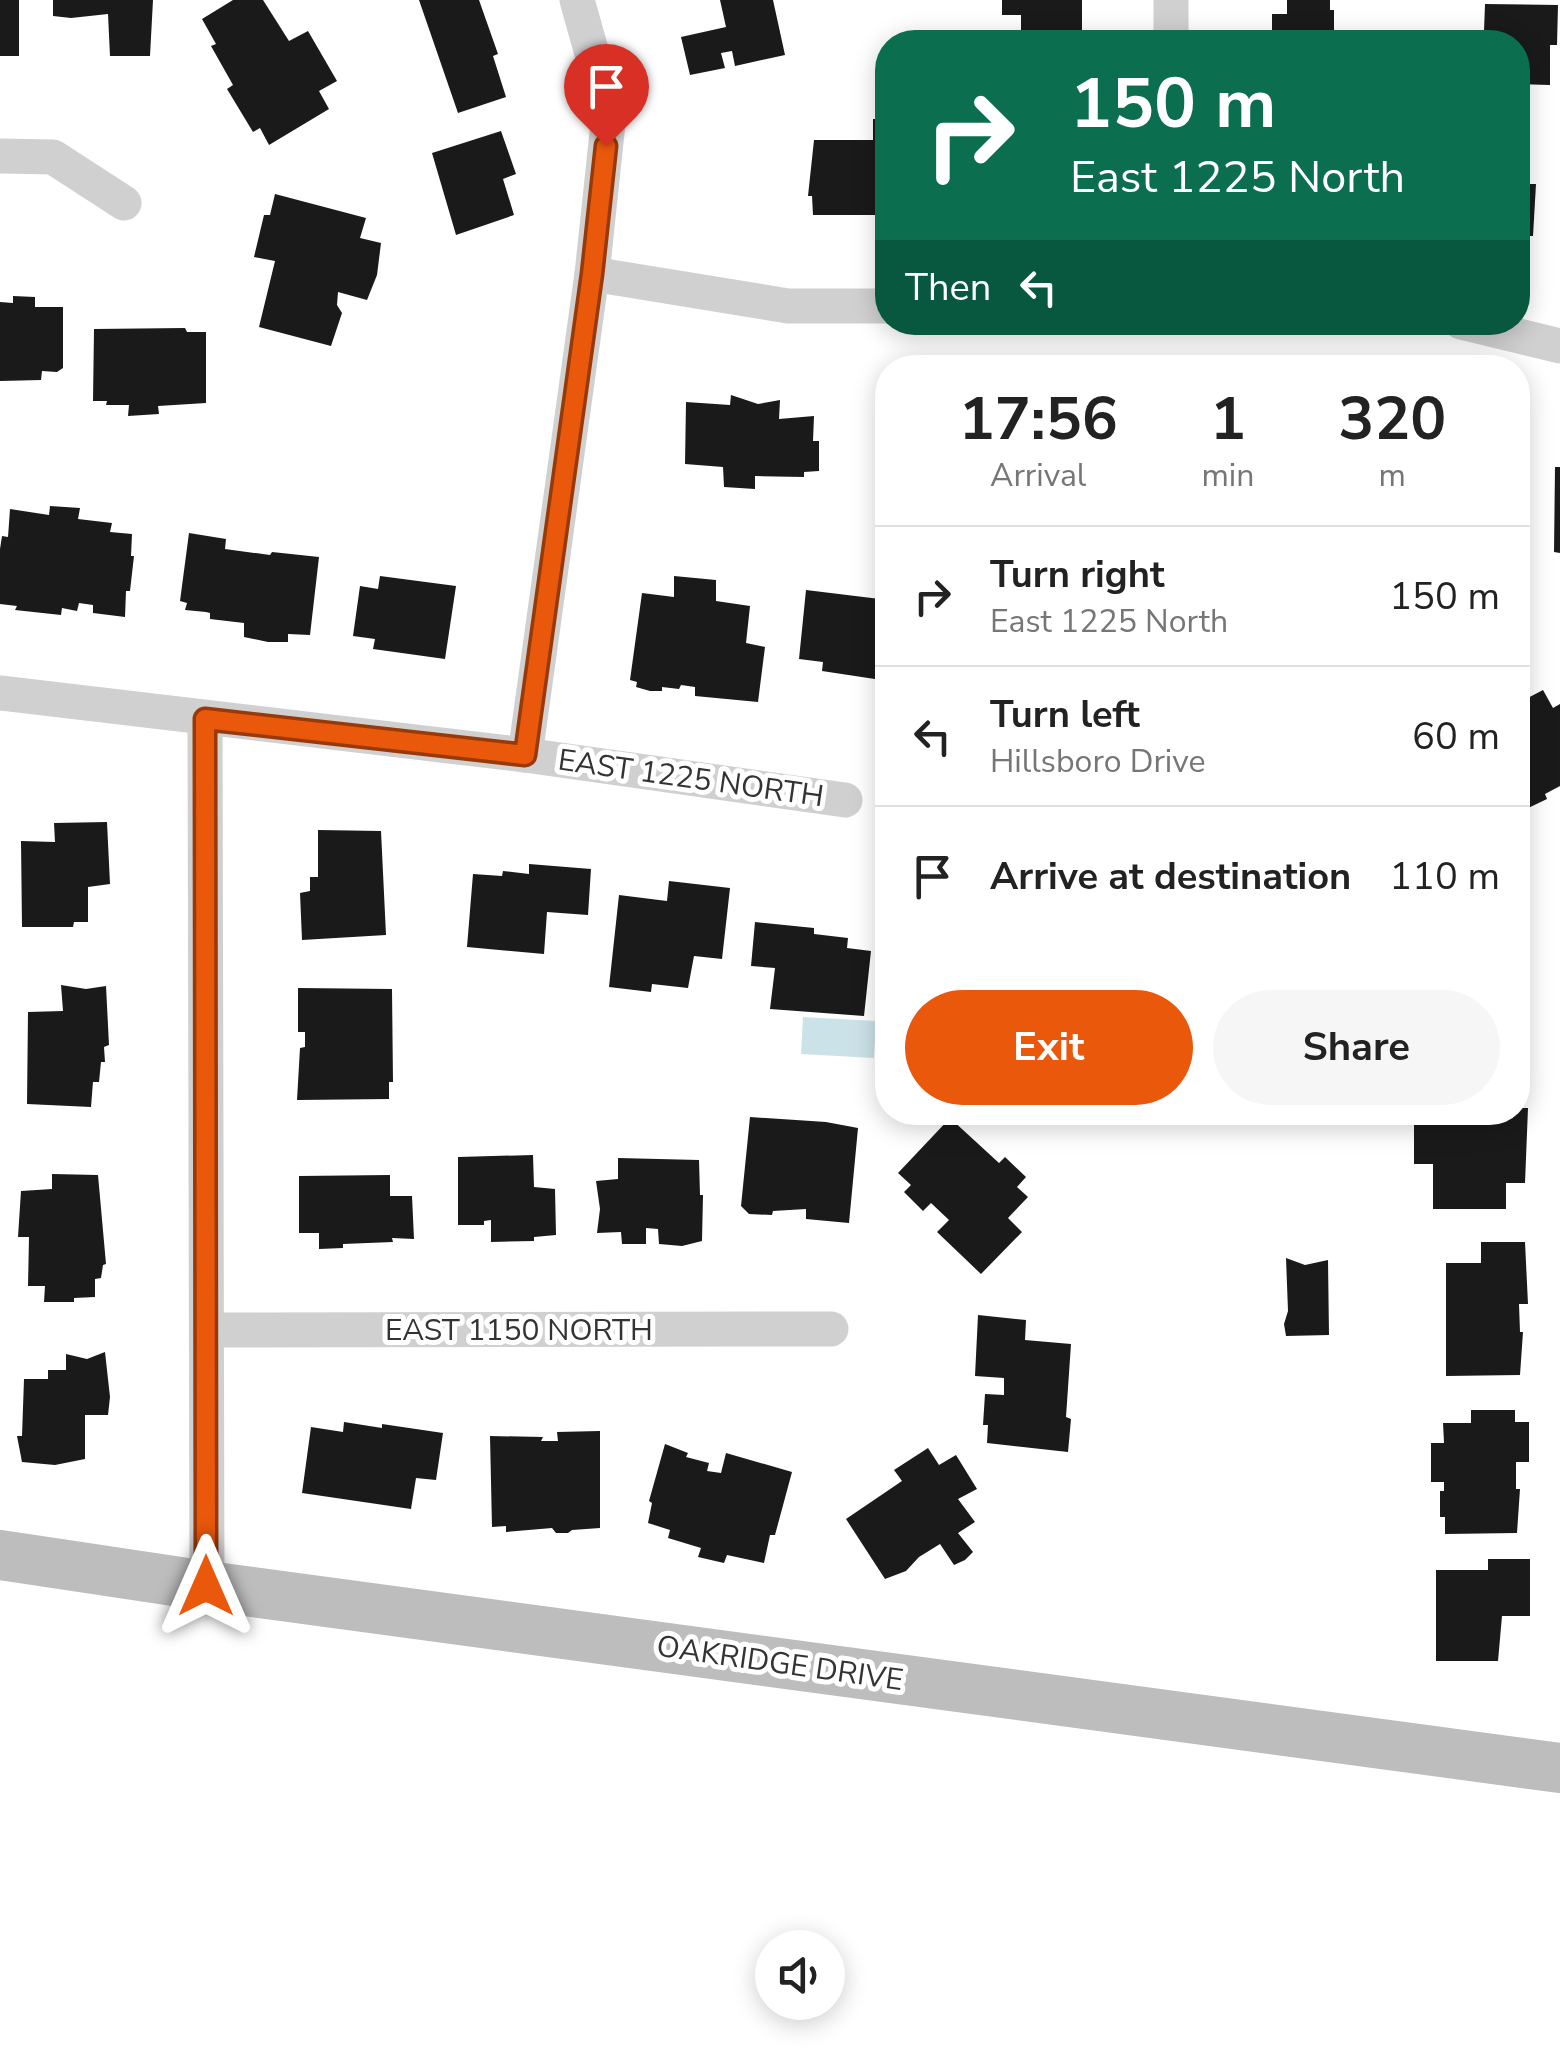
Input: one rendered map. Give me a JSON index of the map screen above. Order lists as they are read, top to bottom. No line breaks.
{"streets":{"street":["EAST 1225 NORTH","EAST 1150 NORTH","OAKRIDGE DRIVE"]},"page":{"turn":["150 m","East 1225 North"],"then":"Then","eta":["17:56","Arrival","1","min","320","m"],"list":[{"name":"Turn right","note":"East 1225 North","value":"150 m"},{"name":"Turn left","note":"Hillsboro Drive","value":"60 m"},{"name":"Arrive at destination","value":"110 m"}],"buttons":["Exit","Share"]}}
